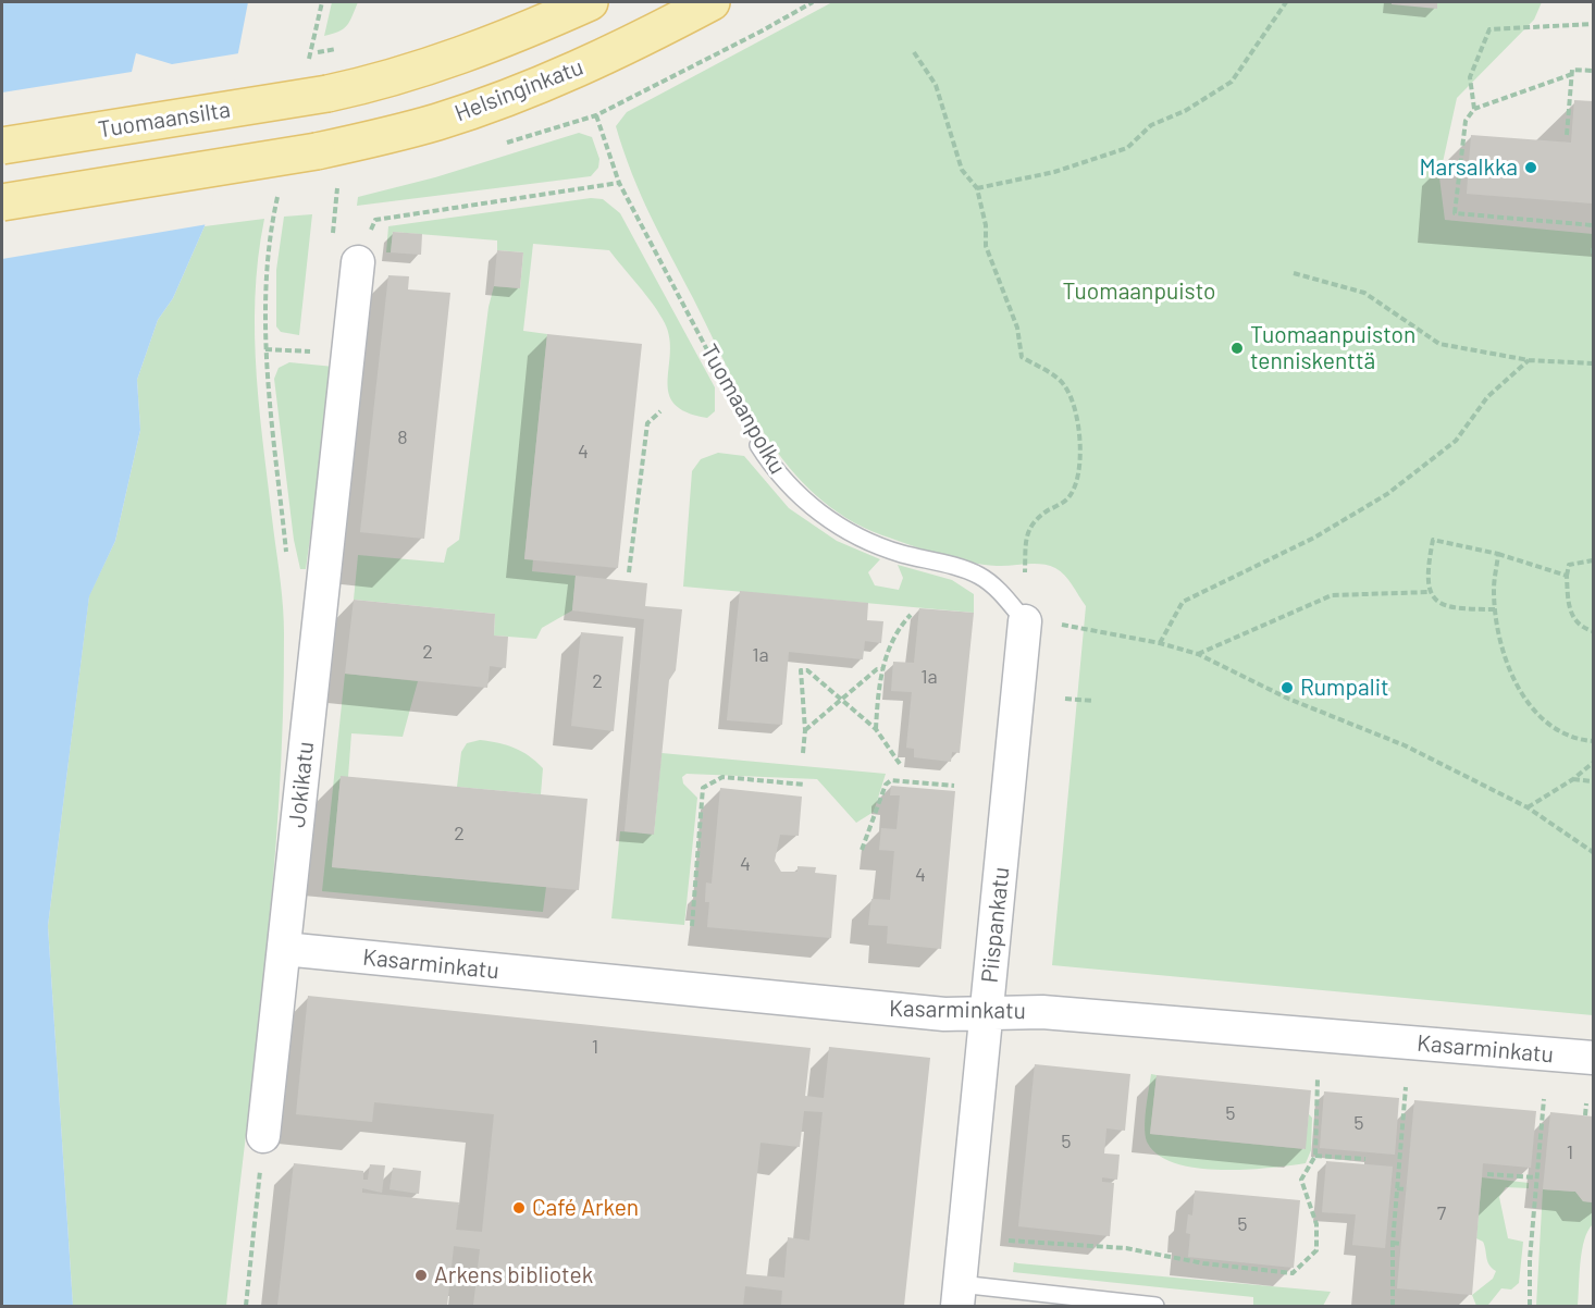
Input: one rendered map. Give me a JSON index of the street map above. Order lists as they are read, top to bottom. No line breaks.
{"streets":{"main road":["Helsinginkatu","Tuomaansilta"],"street":["Jokikatu","Piispankatu","Kasarminkatu"],"lane":["Tuomaanpolku"]},"crossings":[["Tuomaanpolku","Piispankatu"],["Jokikatu","Kasarminkatu"],["Piispankatu","Kasarminkatu"]],"parks":["Tuomaanpuisto"],"places":["Marsalkka","Tuomaanpuiston tenniskenttä","Rumpalit","Café Arken","Arkens bibliotek"],"house_numbers":["8","4","2","1a","1a","2","2","4","4","1","5","5","5","1","7","5"]}
